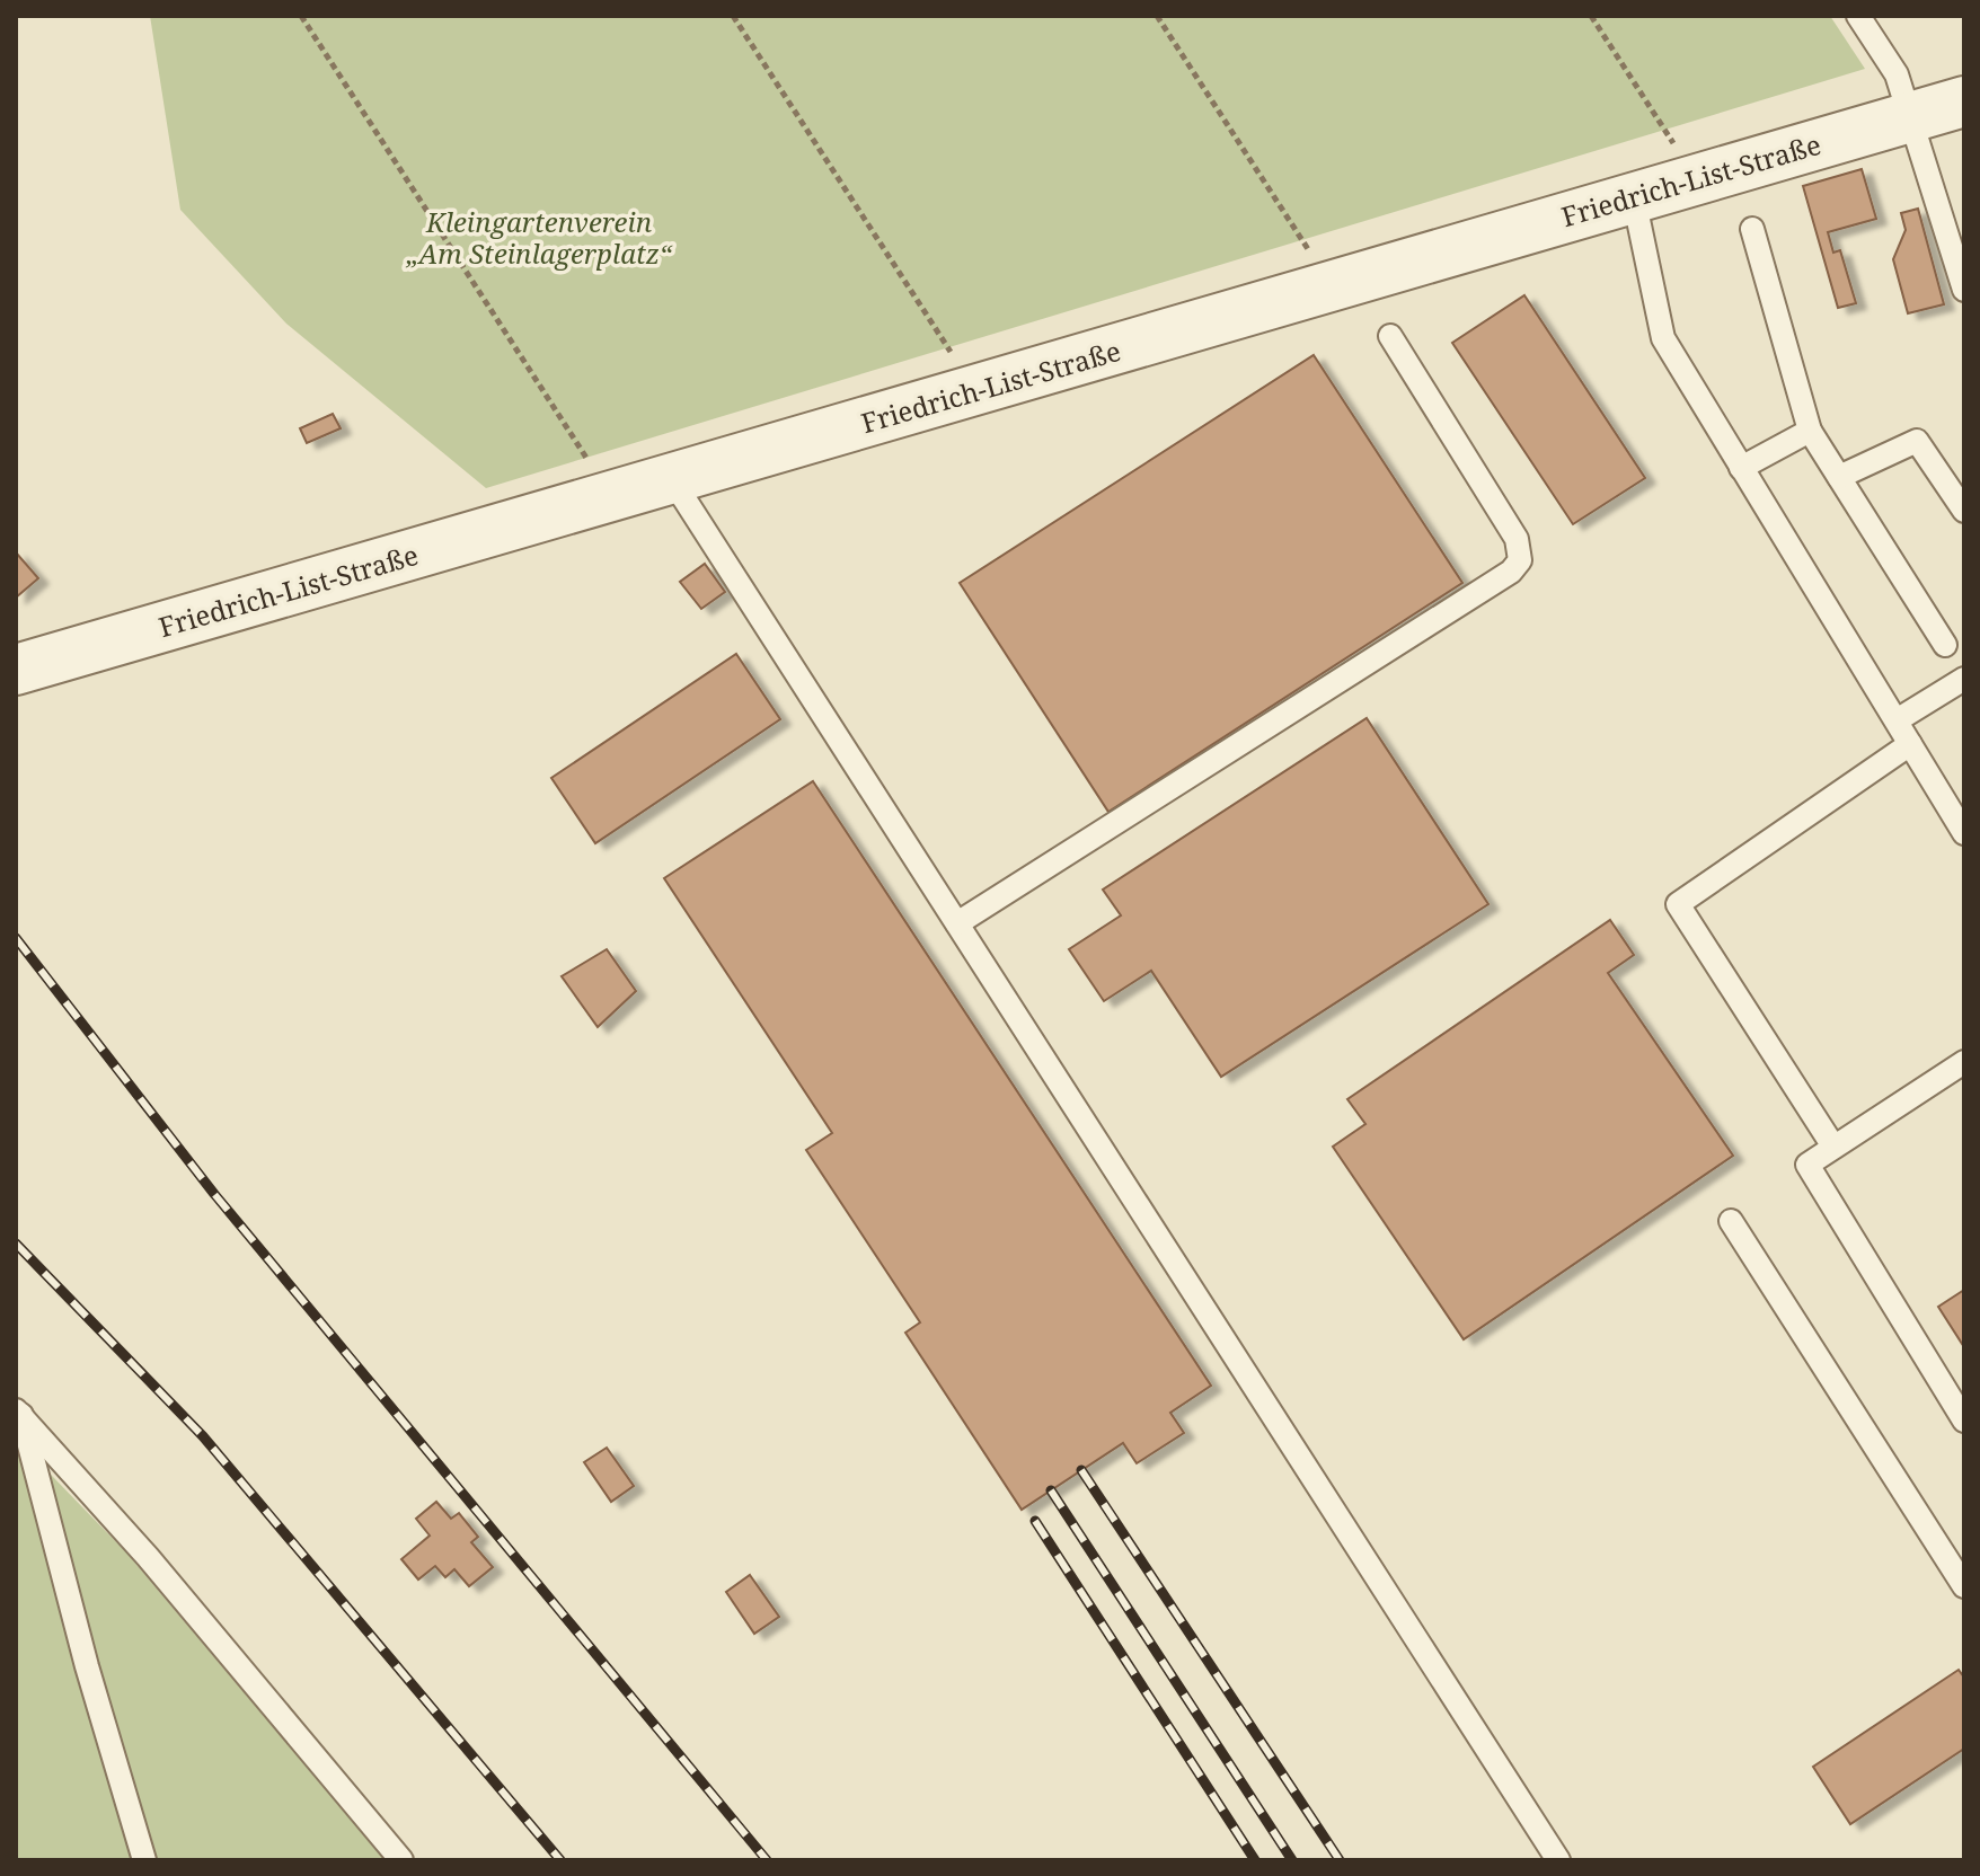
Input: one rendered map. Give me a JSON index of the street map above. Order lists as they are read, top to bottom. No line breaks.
{"streets":{"street":["Friedrich-List-Straße"]},"parks":["Kleingartenverein „Am Steinlagerplatz“"]}
